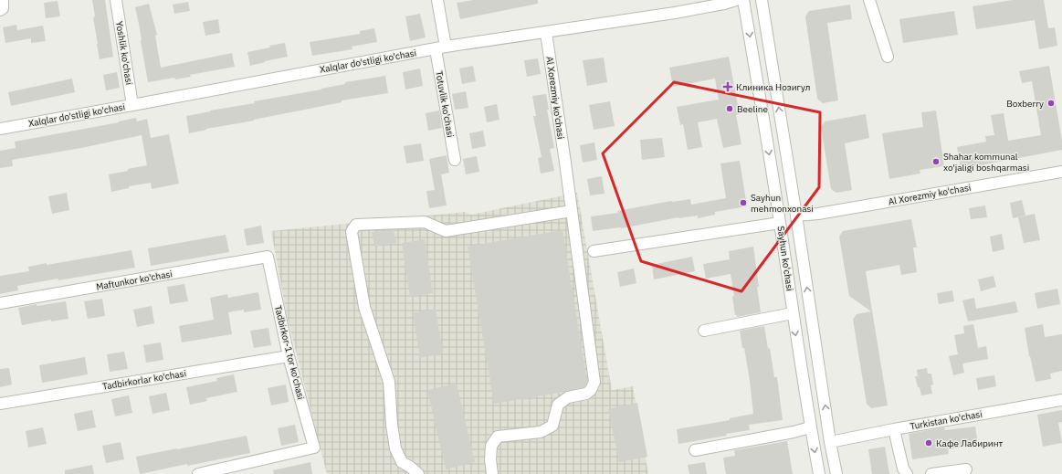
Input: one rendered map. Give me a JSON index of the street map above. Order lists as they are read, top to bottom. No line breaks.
{"streets":{"street":["Yoshlik ko'chasi","Xalqlar do'stligi ko'chasi","Al Xorezmiy ko'chasi","Totuvlik ko'chasi","Sayhun ko'chasi","Maftunkor ko'chasi","Tadbirkor-1 tor ko'chasi","Tadbirkorlar ko'chasi","Turkistan ko'chasi"]},"crossings":[["Yoshlik ko'chasi","Xalqlar do'stligi ko'chasi"],["Xalqlar do'stligi ko'chasi","Al Xorezmiy ko'chasi"],["Xalqlar do'stligi ko'chasi","Totuvlik ko'chasi"],["Al Xorezmiy ko'chasi","Sayhun ko'chasi"],["Sayhun ko'chasi","Turkistan ko'chasi"],["Maftunkor ko'chasi","Tadbirkor-1 tor ko'chasi"],["Tadbirkor-1 tor ko'chasi","Tadbirkorlar ko'chasi"]],"places":{"health":["Клиника Нозигул"],"other":["Boxberry","Beeline","Shahar kommunal xo'jaligi boshqarmasi","Sayhun mehmonxonasi","Кафе Лабиринт"]}}
